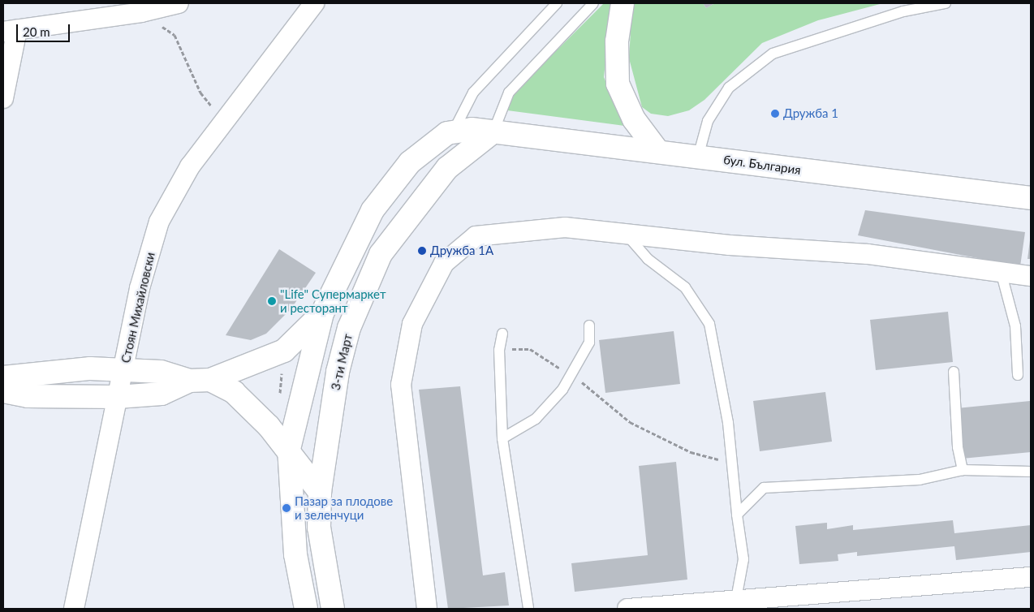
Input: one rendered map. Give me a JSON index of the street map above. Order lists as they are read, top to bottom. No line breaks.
{"streets":{"street":["бул. България","Стоян Михайловски","3-ти Март"]},"crossings":[["бул. България","3-ти Март"]],"places":["Дружба 1","Дружба 1A","\"Life\" Супермаркет и ресторант","Пазар за плодове и зеленчуци"],"scale_bar":"20 m"}
